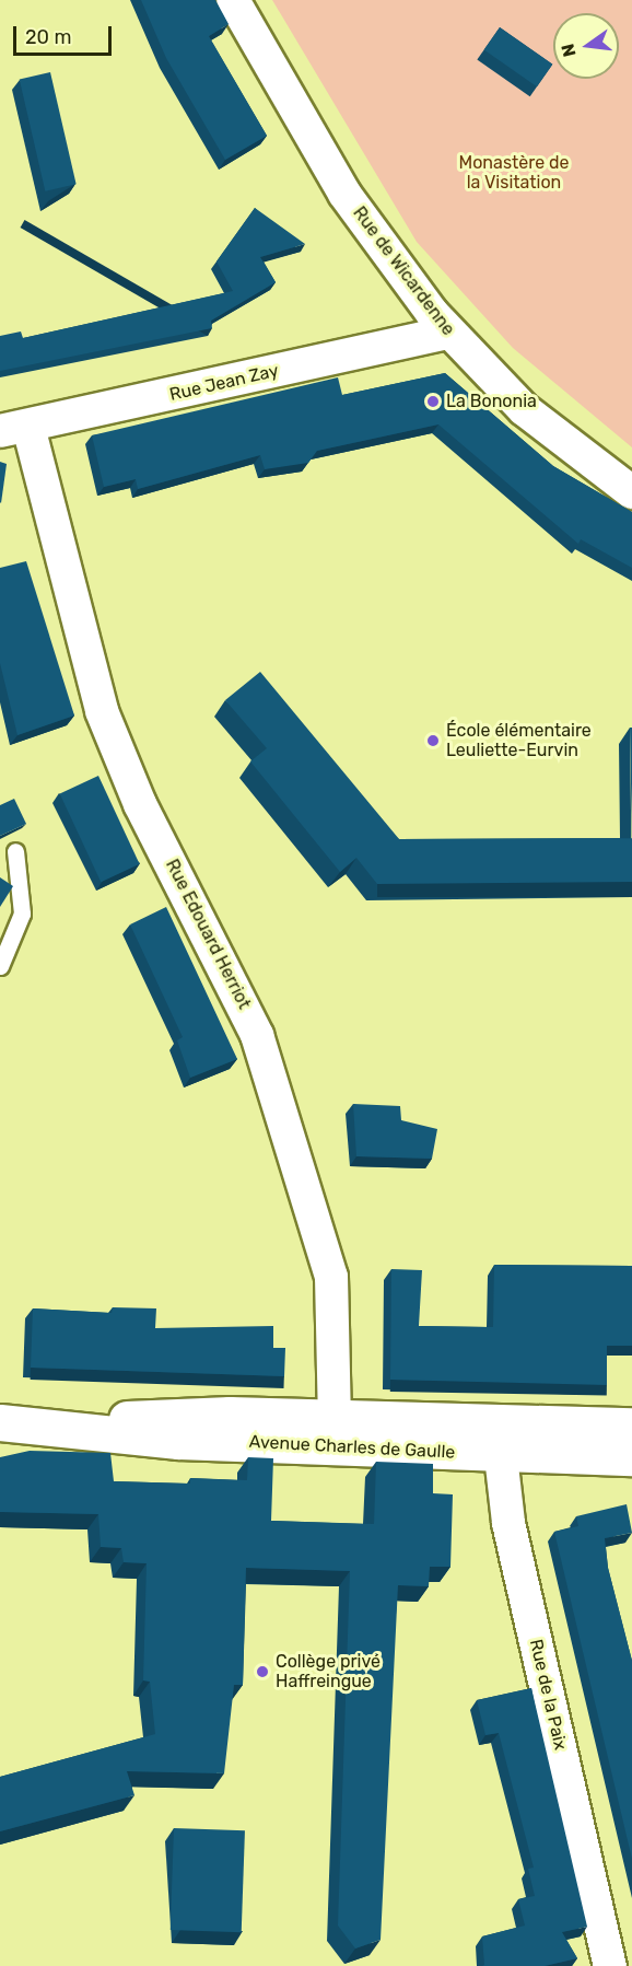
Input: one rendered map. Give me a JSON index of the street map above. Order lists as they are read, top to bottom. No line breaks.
{"streets":{"main road":["Avenue Charles de Gaulle"],"street":["Rue de Wicardenne","Rue Jean Zay","Rue Edouard Herriot","Rue de la Paix"]},"crossings":[["Rue de Wicardenne","Rue Jean Zay"],["Rue Jean Zay","Rue Edouard Herriot"],["Rue Edouard Herriot","Avenue Charles de Gaulle"],["Avenue Charles de Gaulle","Rue de la Paix"]],"parks":["Monastère de la Visitation"],"places":["La Bononia","École élémentaire Leuliette-Eurvin","Collège privé Haffreingue"],"scale_bar":"20 m","north":"left"}
